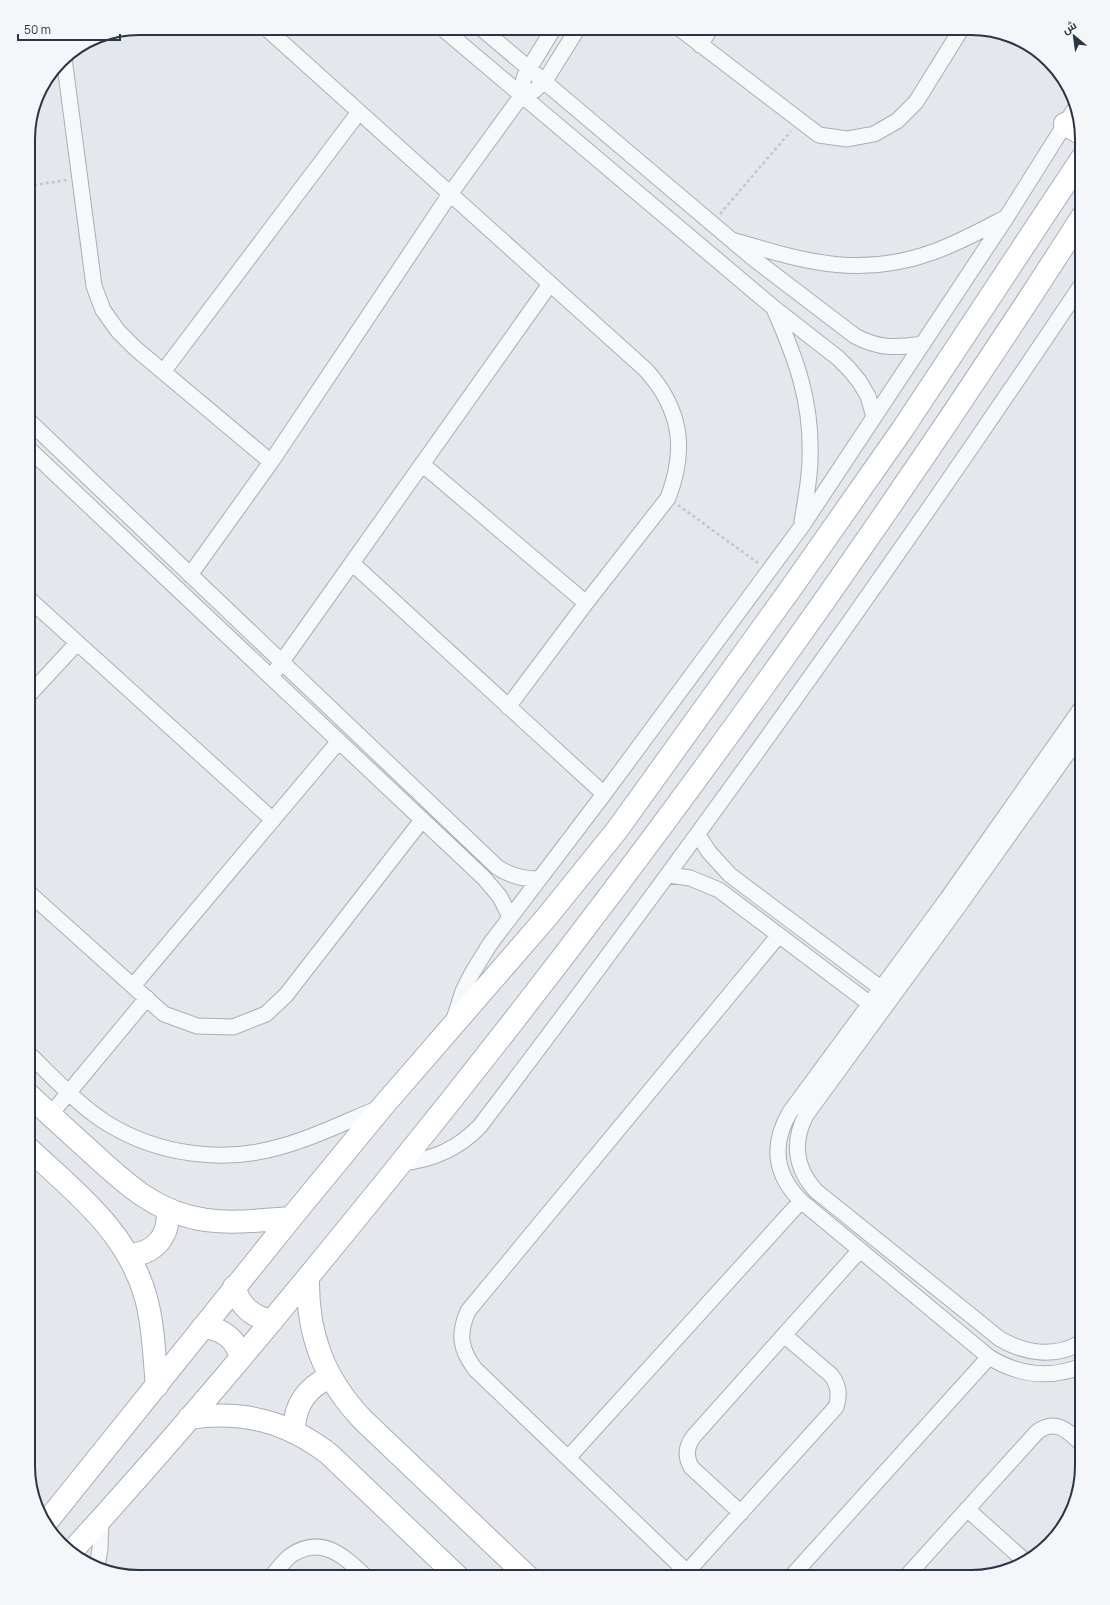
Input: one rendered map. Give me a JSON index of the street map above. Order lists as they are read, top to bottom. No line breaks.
{"scale_bar":"50 m","north":"top left"}
